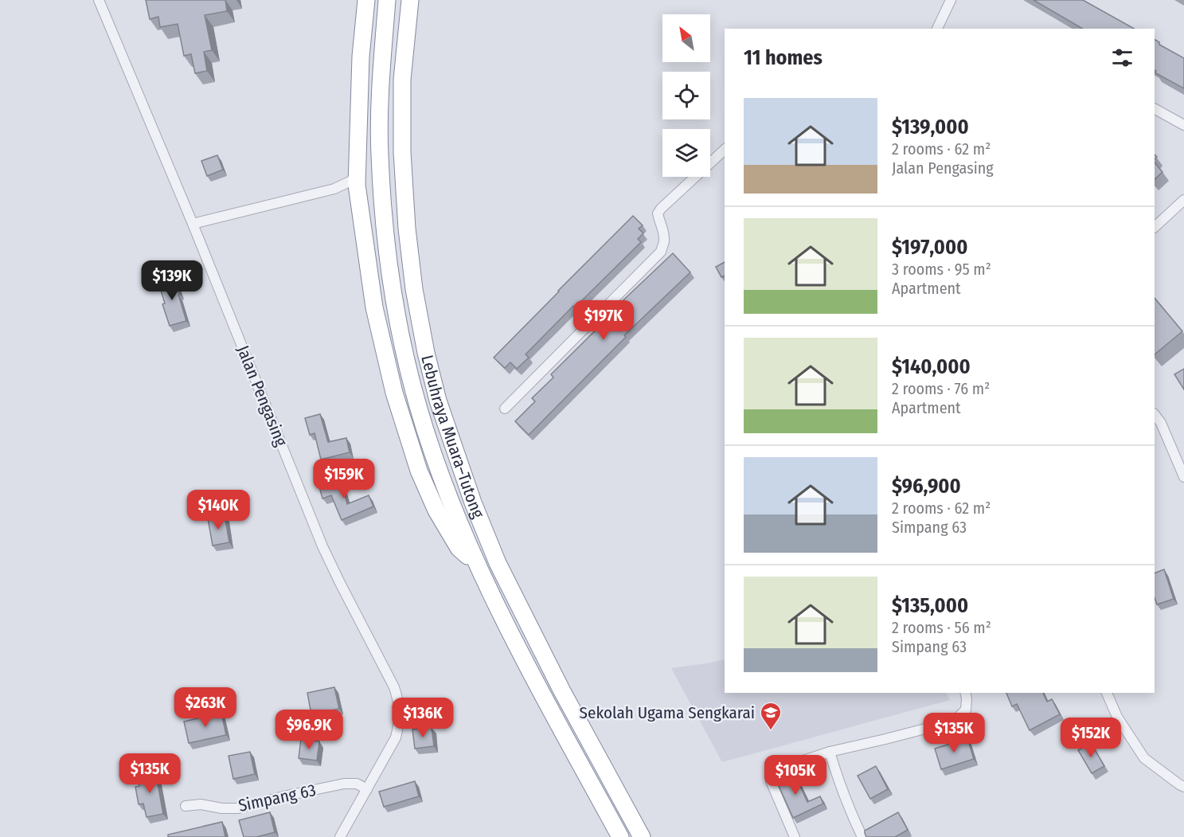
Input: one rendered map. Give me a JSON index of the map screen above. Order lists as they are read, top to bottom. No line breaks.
{"streets":{"highway":["Lebuhraya Muara–Tutong"],"street":["Jalan Pengasing","Simpang 63"]},"crossings":[["Jalan Pengasing","Simpang 63"]],"places":{"school or university":["Sekolah Ugama Sengkarai"]},"north":"top left","page":{"heading":"11 homes","list":[{"name":"$139,000","note":"2 rooms · 62 m² · Jalan Pengasing"},{"name":"$197,000","note":"3 rooms · 95 m² · Apartment"},{"name":"$140,000","note":"2 rooms · 76 m² · Apartment"},{"name":"$96,900","note":"2 rooms · 62 m² · Simpang 63"},{"name":"$135,000","note":"2 rooms · 56 m² · Simpang 63"}],"price":["$139K","$197K","$159K","$140K","$263K","$136K","$96.9K","$135K","$152K","$135K","$105K"]}}
